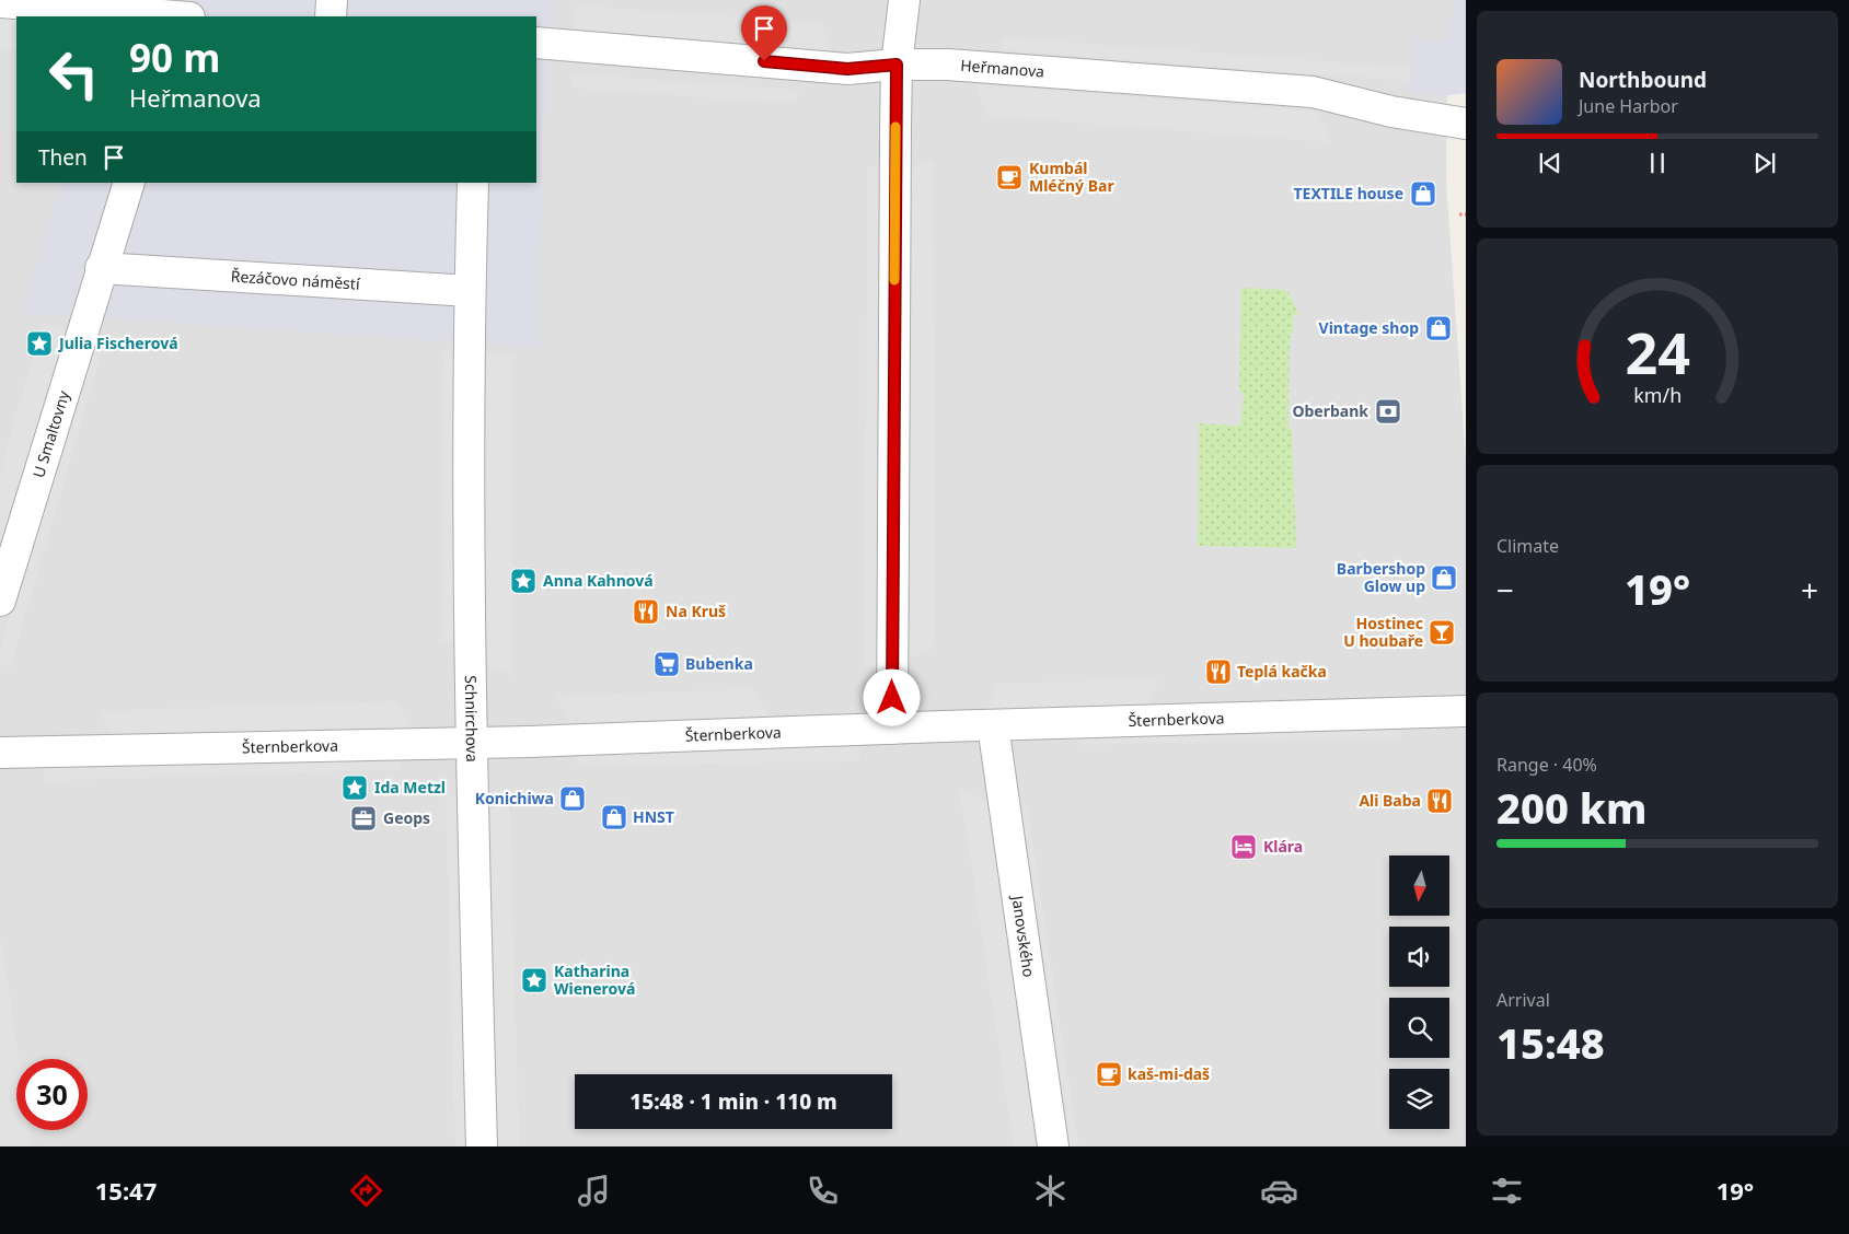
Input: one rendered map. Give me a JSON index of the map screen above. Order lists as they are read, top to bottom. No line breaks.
{"streets":{"street":["Heřmanova","Řezáčovo náměstí","U Smaltovny","Schnirchova","Šternberkova","Janovského"]},"crossings":[["Řezáčovo náměstí","U Smaltovny"],["Řezáčovo náměstí","Schnirchova"],["Schnirchova","Šternberkova"],["Šternberkova","Janovského"]],"places":{"cafe":["Kumbál Mléčný Bar","kaš-mi-daš"],"shop":["TEXTILE house","Vintage shop","Barbershop Glow up","Konichiwa","HNST"],"place":["Julia Fischerová","Anna Kahnová","Ida Metzl","Katharina Wienerová"],"bank":["Oberbank"],"restaurant":["Na Kruš","Teplá kačka","Ali Baba"],"bar":["Hostinec U houbaře"],"supermarket":["Bubenka"],"office":["Geops"],"hotel":["Klára"]},"north":"bottom","page":{"turn":["90 m","Heřmanova"],"song":["Northbound","June Harbor"],"then":"Then","tile":["Climate",["Range · 40%","200 km"],["Arrival","15:48"]],"heat":["−","19°","+"],"limit":"30","trip":"15:48 · 1 min · 110 m","tabs":["15:47","19°"],"gauge":["24","km/h"]}}
